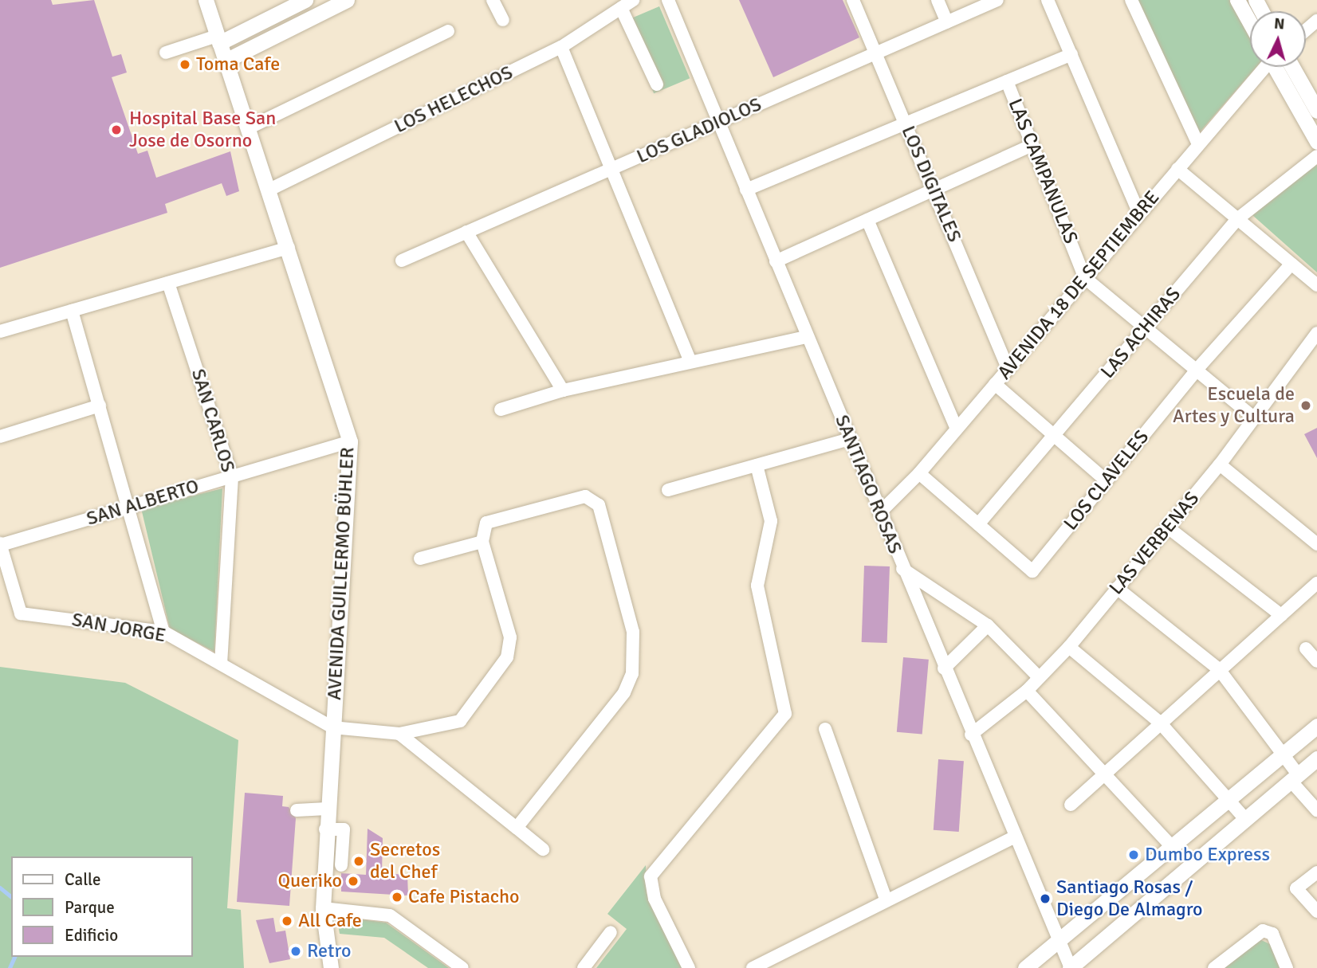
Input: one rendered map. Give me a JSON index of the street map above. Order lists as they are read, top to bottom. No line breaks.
{"streets":{"main road":["AVENIDA GUILLERMO BÜHLER"],"street":["LOS HELECHOS","LOS GLADIOLOS","LAS CAMPANULAS","LOS DIGITALES","AVENIDA 18 DE SEPTIEMBRE","LAS ACHIRAS","SAN CARLOS","LOS CLAVELES","SANTIAGO ROSAS","SAN ALBERTO","LAS VERBENAS","SAN JORGE"]},"crossings":[["LOS HELECHOS","AVENIDA GUILLERMO BÜHLER"],["LOS GLADIOLOS","LOS DIGITALES"],["LOS GLADIOLOS","SANTIAGO ROSAS"],["LAS CAMPANULAS","AVENIDA 18 DE SEPTIEMBRE"],["LAS CAMPANULAS","LAS ACHIRAS"],["LAS CAMPANULAS","LOS CLAVELES"],["LAS CAMPANULAS","LAS VERBENAS"],["LOS DIGITALES","AVENIDA 18 DE SEPTIEMBRE"],["AVENIDA 18 DE SEPTIEMBRE","SANTIAGO ROSAS"],["LAS ACHIRAS","LOS CLAVELES"],["SAN CARLOS","SAN ALBERTO"],["SAN CARLOS","SAN JORGE"],["SANTIAGO ROSAS","LAS VERBENAS"],["SAN ALBERTO","AVENIDA GUILLERMO BÜHLER"],["SAN ALBERTO","SAN JORGE"],["AVENIDA GUILLERMO BÜHLER","SAN JORGE"]],"places":["Toma Cafe","Hospital Base San Jose de Osorno","Escuela de Artes y Cultura","Dumbo Express","Secretos del Chef","Queriko","Cafe Pistacho","Santiago Rosas / Diego De Almagro","All Cafe","Retro"],"legend":["Calle","Parque","Edificio"],"north":"top"}
